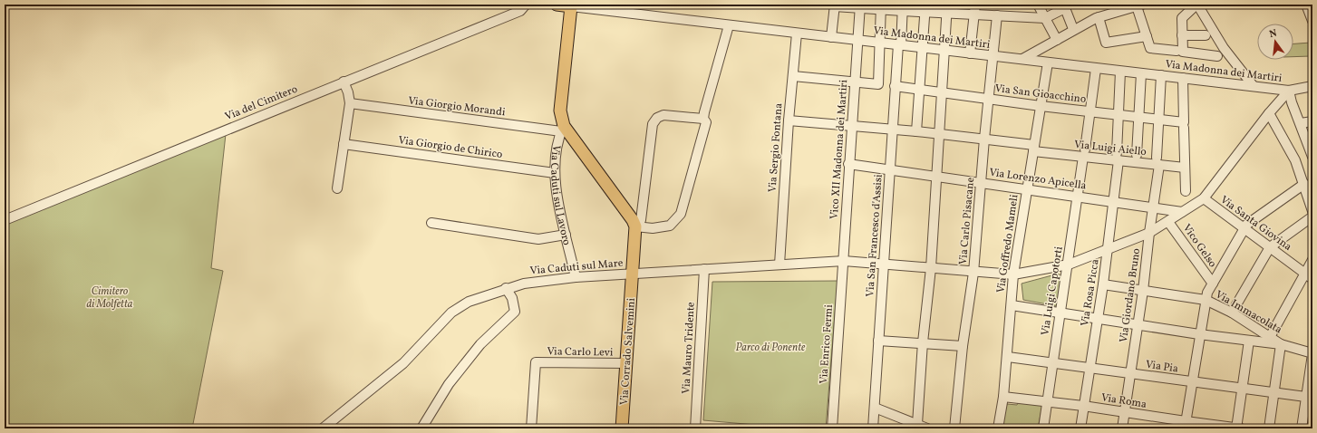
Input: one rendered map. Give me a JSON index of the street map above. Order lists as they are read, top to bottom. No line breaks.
{"streets":{"main road":["Via Caduti sul Lavoro","Via Corrado Salvemini"],"street":["Via Madonna dei Martiri","Via San Gioacchino","Via del Cimitero","Via Giorgio Morandi","Via Giorgio de Chirico","Via Sergio Fontana","Via Luigi Aiello","Vico XII Madonna dei Martiri","Via Lorenzo Apicella","Via Carlo Pisacane","Via Santa Giovina","Via San Francesco d'Assisi","Via Goffredo Mameli","Vico Gelso","Via Caduti sul Mare","Via Luigi Capotorti","Via Rosa Picca","Via Giordano Bruno","Via Immacolata","Via Enrico Fermi","Via Mauro Tridente","Via Carlo Levi","Via Pia","Via Roma"]},"crossings":[["Via Madonna dei Martiri","Via Sergio Fontana"],["Via Madonna dei Martiri","Vico XII Madonna dei Martiri"],["Via Madonna dei Martiri","Via Caduti sul Lavoro"],["Via Madonna dei Martiri","Via Carlo Pisacane"],["Via Madonna dei Martiri","Via San Francesco d'Assisi"],["Via Madonna dei Martiri","Via Goffredo Mameli"],["Via Madonna dei Martiri","Via Luigi Capotorti"],["Via Madonna dei Martiri","Via Rosa Picca"],["Via Madonna dei Martiri","Via Giordano Bruno"],["Via San Gioacchino","Via Carlo Pisacane"],["Via San Gioacchino","Via San Francesco d'Assisi"],["Via San Gioacchino","Via Goffredo Mameli"],["Via San Gioacchino","Via Luigi Capotorti"],["Via San Gioacchino","Via Rosa Picca"],["Via San Gioacchino","Via Giordano Bruno"],["Via Giorgio Morandi","Via Caduti sul Lavoro"],["Via Giorgio de Chirico","Via Caduti sul Lavoro"],["Via Sergio Fontana","Via Luigi Aiello"],["Via Sergio Fontana","Via Caduti sul Mare"],["Via Luigi Aiello","Vico XII Madonna dei Martiri"],["Via Luigi Aiello","Via Carlo Pisacane"],["Via Luigi Aiello","Via San Francesco d'Assisi"],["Via Luigi Aiello","Via Goffredo Mameli"],["Via Luigi Aiello","Via Luigi Capotorti"],["Via Luigi Aiello","Via Rosa Picca"],["Via Luigi Aiello","Via Giordano Bruno"],["Vico XII Madonna dei Martiri","Via Lorenzo Apicella"],["Vico XII Madonna dei Martiri","Via Caduti sul Mare"],["Vico XII Madonna dei Martiri","Via Enrico Fermi"],["Via Lorenzo Apicella","Via Carlo Pisacane"],["Via Lorenzo Apicella","Via San Francesco d'Assisi"],["Via Lorenzo Apicella","Via Goffredo Mameli"],["Via Lorenzo Apicella","Via Caduti sul Mare"],["Via Lorenzo Apicella","Via Luigi Capotorti"],["Via Lorenzo Apicella","Via Rosa Picca"],["Via Lorenzo Apicella","Via Giordano Bruno"],["Via Caduti sul Lavoro","Via Caduti sul Mare"],["Via Carlo Pisacane","Via Caduti sul Mare"],["Via Santa Giovina","Via Caduti sul Mare"],["Via San Francesco d'Assisi","Via Caduti sul Mare"],["Via Goffredo Mameli","Via Caduti sul Mare"],["Via Goffredo Mameli","Via Immacolata"],["Via Goffredo Mameli","Via Pia"],["Via Goffredo Mameli","Via Roma"],["Vico Gelso","Via Caduti sul Mare"],["Via Caduti sul Mare","Via Luigi Capotorti"],["Via Caduti sul Mare","Via Rosa Picca"],["Via Caduti sul Mare","Via Giordano Bruno"],["Via Caduti sul Mare","Via Enrico Fermi"],["Via Caduti sul Mare","Via Mauro Tridente"],["Via Caduti sul Mare","Via Corrado Salvemini"],["Via Luigi Capotorti","Via Immacolata"],["Via Luigi Capotorti","Via Pia"],["Via Luigi Capotorti","Via Roma"],["Via Rosa Picca","Via Immacolata"],["Via Rosa Picca","Via Pia"],["Via Rosa Picca","Via Roma"],["Via Giordano Bruno","Via Immacolata"],["Via Giordano Bruno","Via Pia"],["Via Giordano Bruno","Via Roma"],["Via Carlo Levi","Via Corrado Salvemini"]],"parks":["Cimitero di Molfetta","Parco di Ponente"],"north":"top"}
